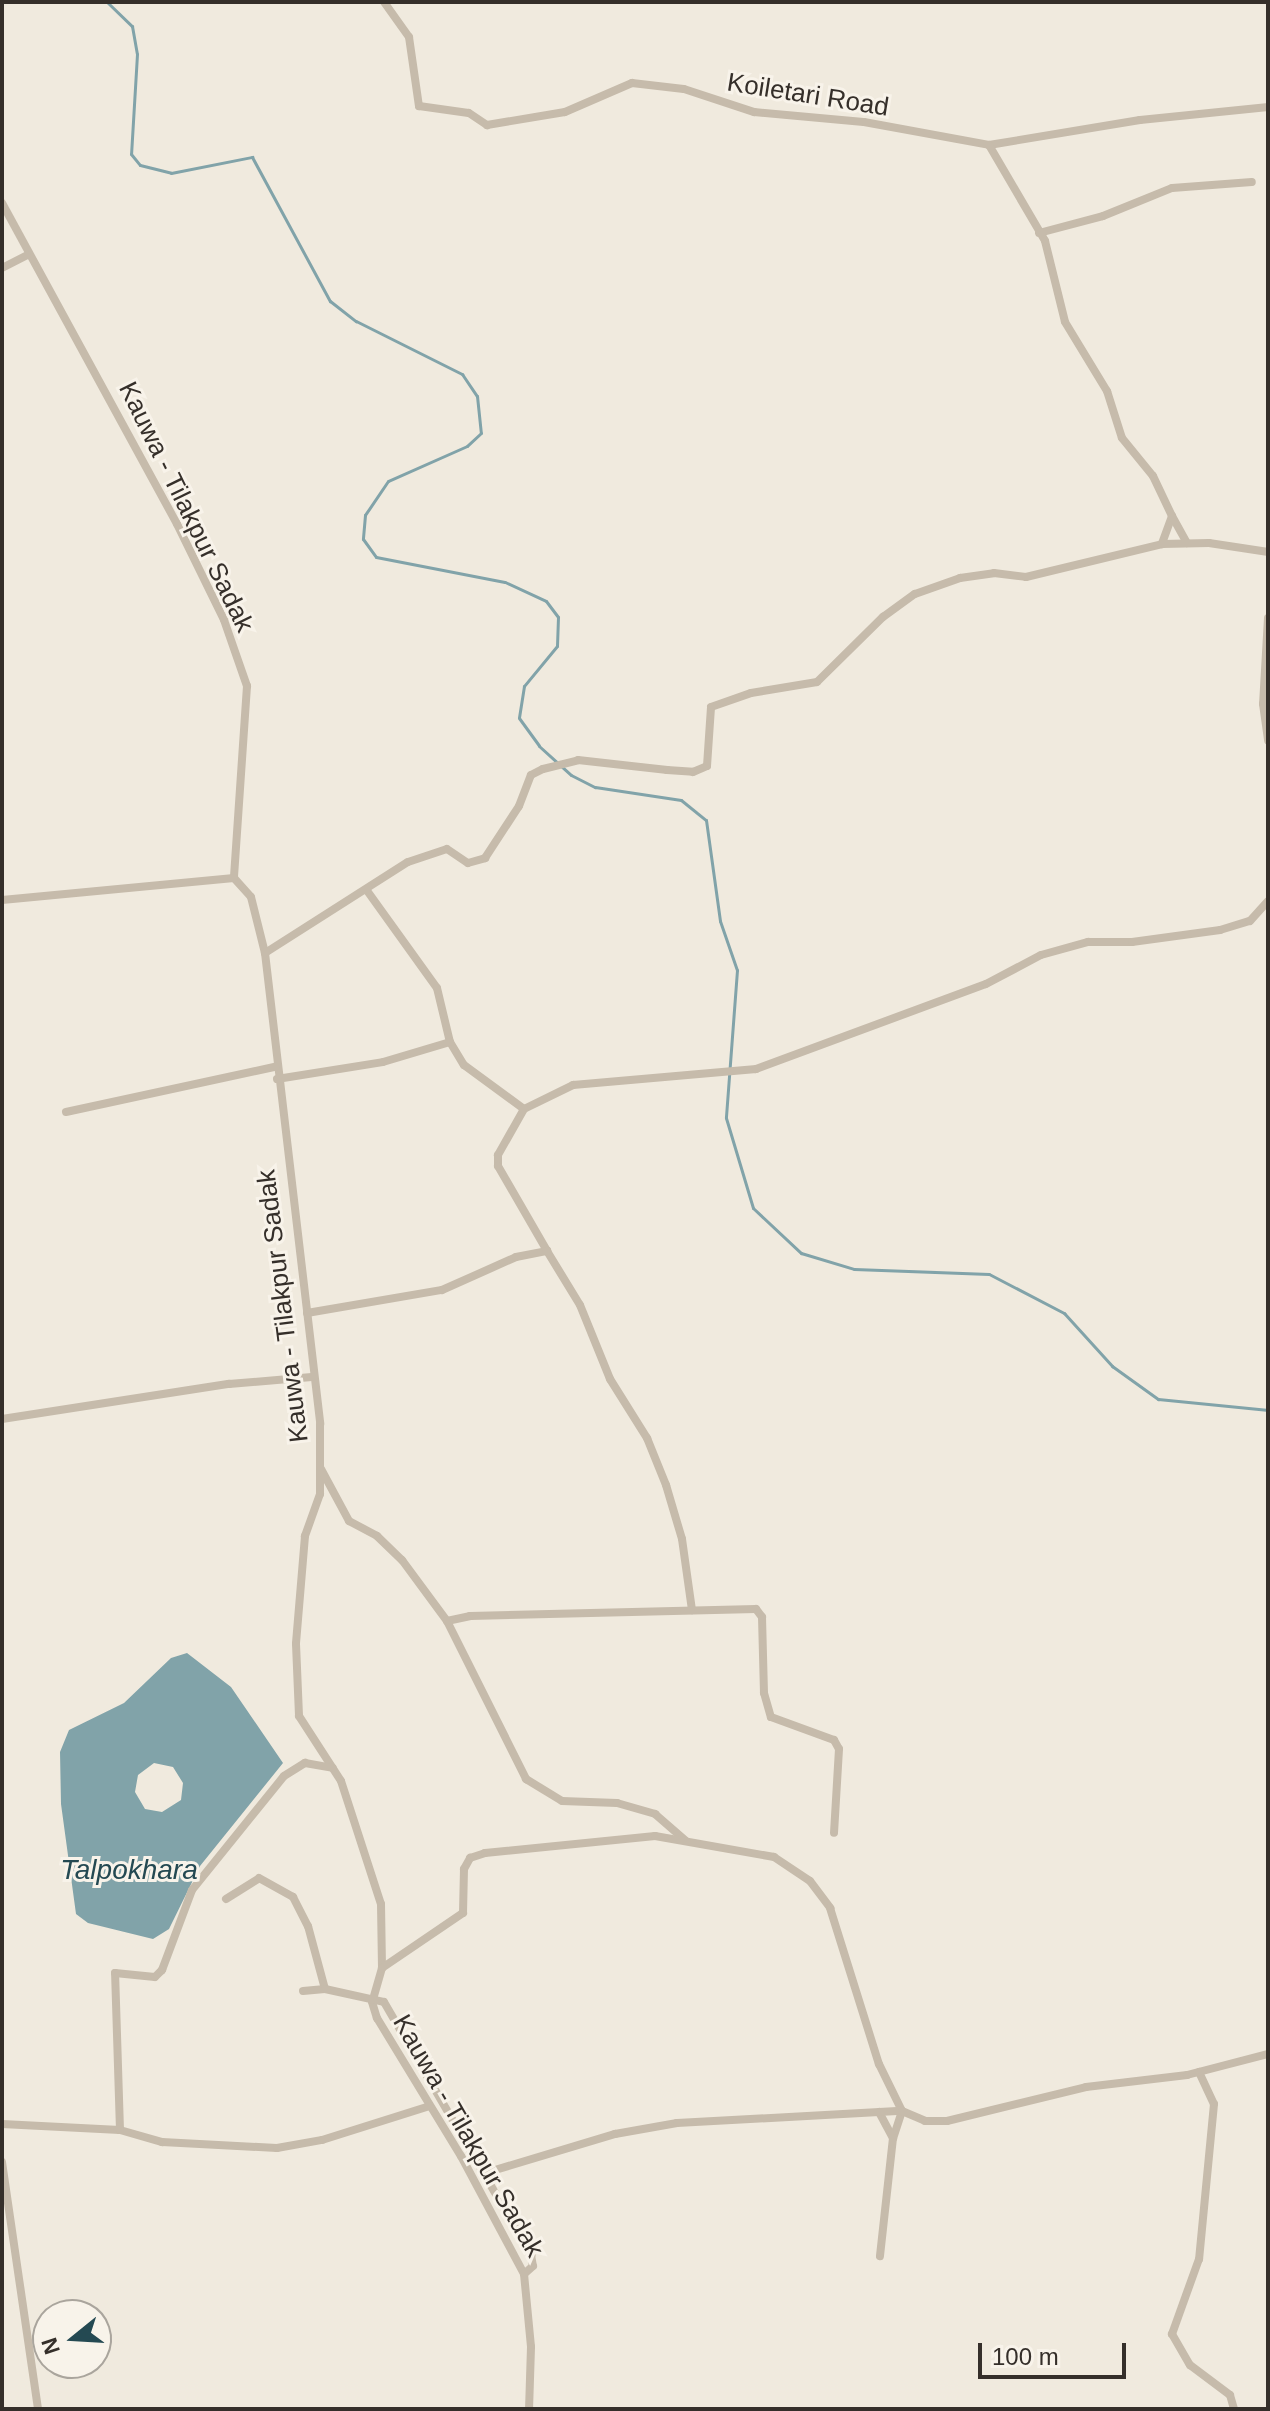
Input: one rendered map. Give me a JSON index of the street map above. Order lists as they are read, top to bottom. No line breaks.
{"streets":{"street":["Koiletari Road","Kauwa - Tilakpur Sadak"]},"water":["Talpokhara"],"scale_bar":"100 m","north":"left"}
